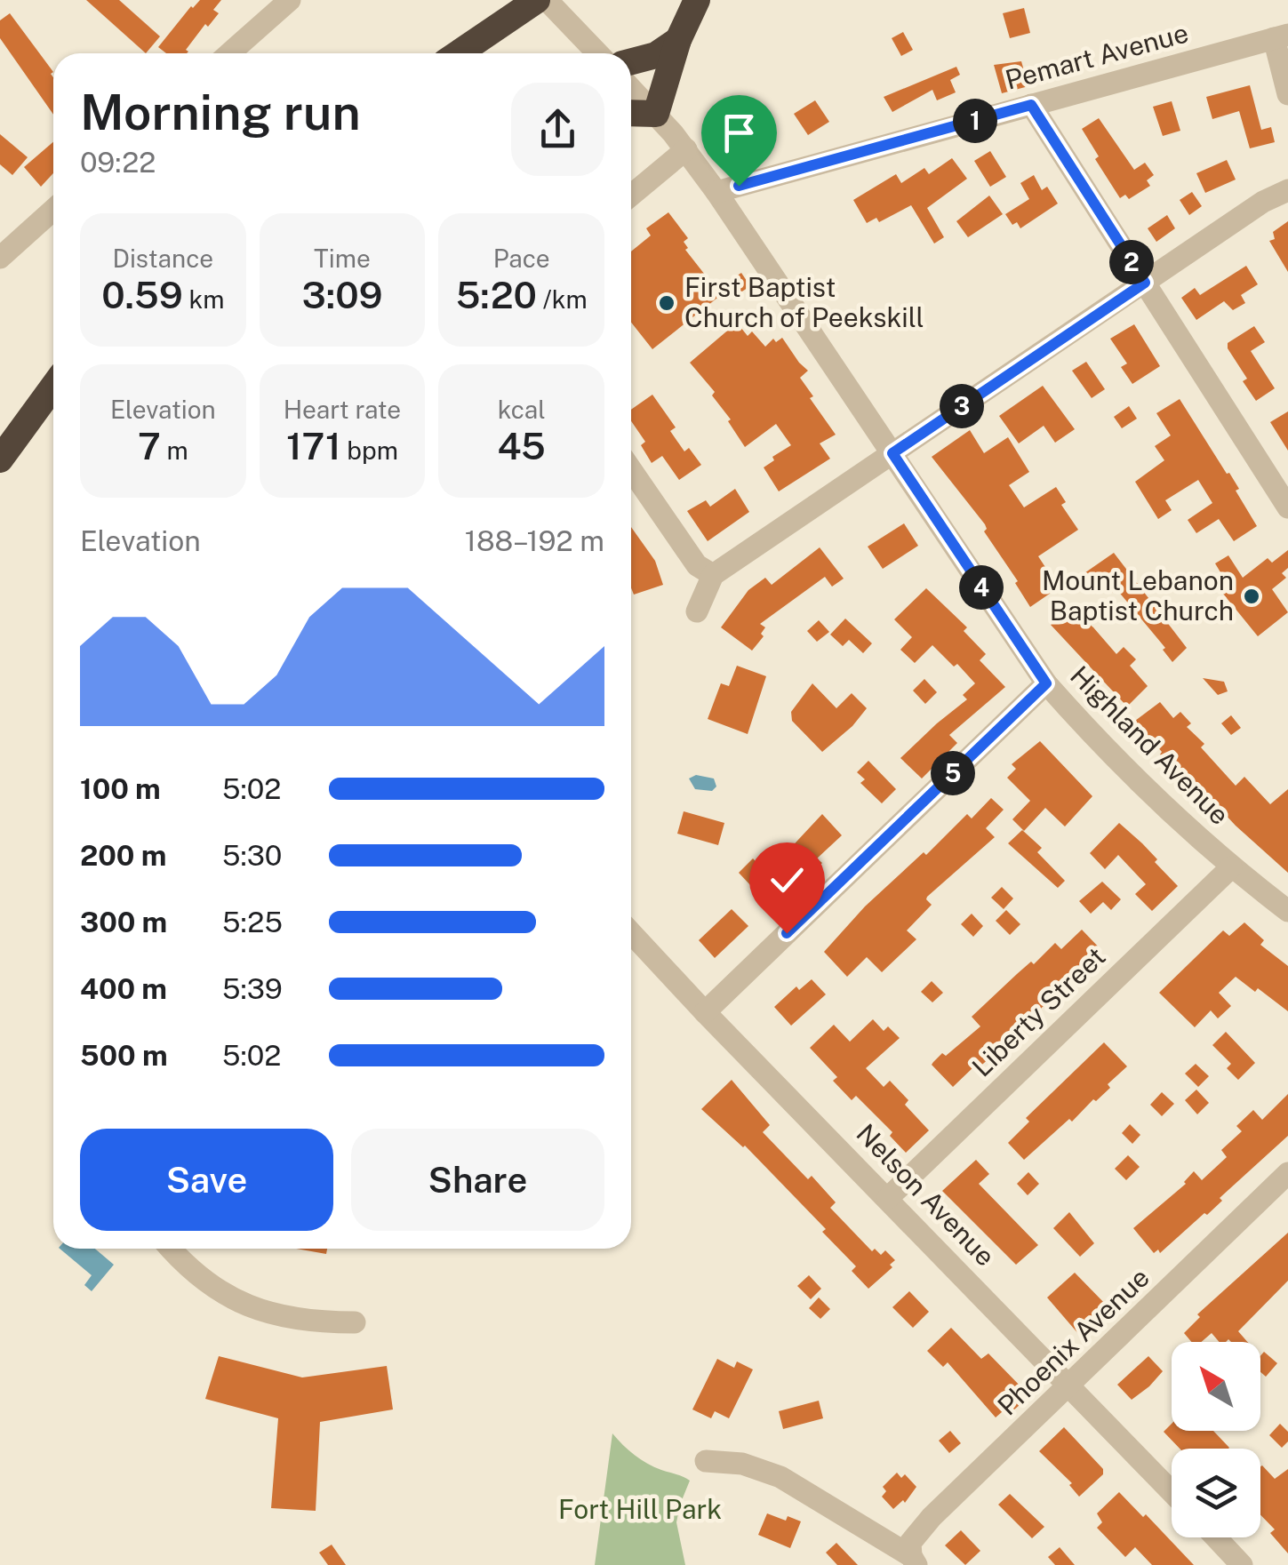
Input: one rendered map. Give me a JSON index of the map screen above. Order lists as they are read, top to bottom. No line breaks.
{"streets":{"street":["Pemart Avenue","Highland Avenue","Liberty Street","Nelson Avenue","Phoenix Avenue"]},"crossings":[["Pemart Avenue","Highland Avenue"],["Highland Avenue","Liberty Street"],["Liberty Street","Nelson Avenue"],["Nelson Avenue","Phoenix Avenue"]],"parks":["Fort Hill Park"],"places":["First Baptist Church of Peekskill","Mount Lebanon Baptist Church"],"north":"top left","page":{"heading":["Morning run","09:22"],"pins":["1","2","3","4","5"],"stats":[["Distance","0.59 km"],["Time","3:09"],["Pace","5:20 /km"],["Elevation","7 m"],["Heart rate","171 bpm"],["kcal","45"]],"chart":["Elevation","188–192 m"],"list":[{"name":"100 m","note":"5:02"},{"name":"200 m","note":"5:30"},{"name":"300 m","note":"5:25"},{"name":"400 m","note":"5:39"},{"name":"500 m","note":"5:02"}],"buttons":["Save","Share"]}}
